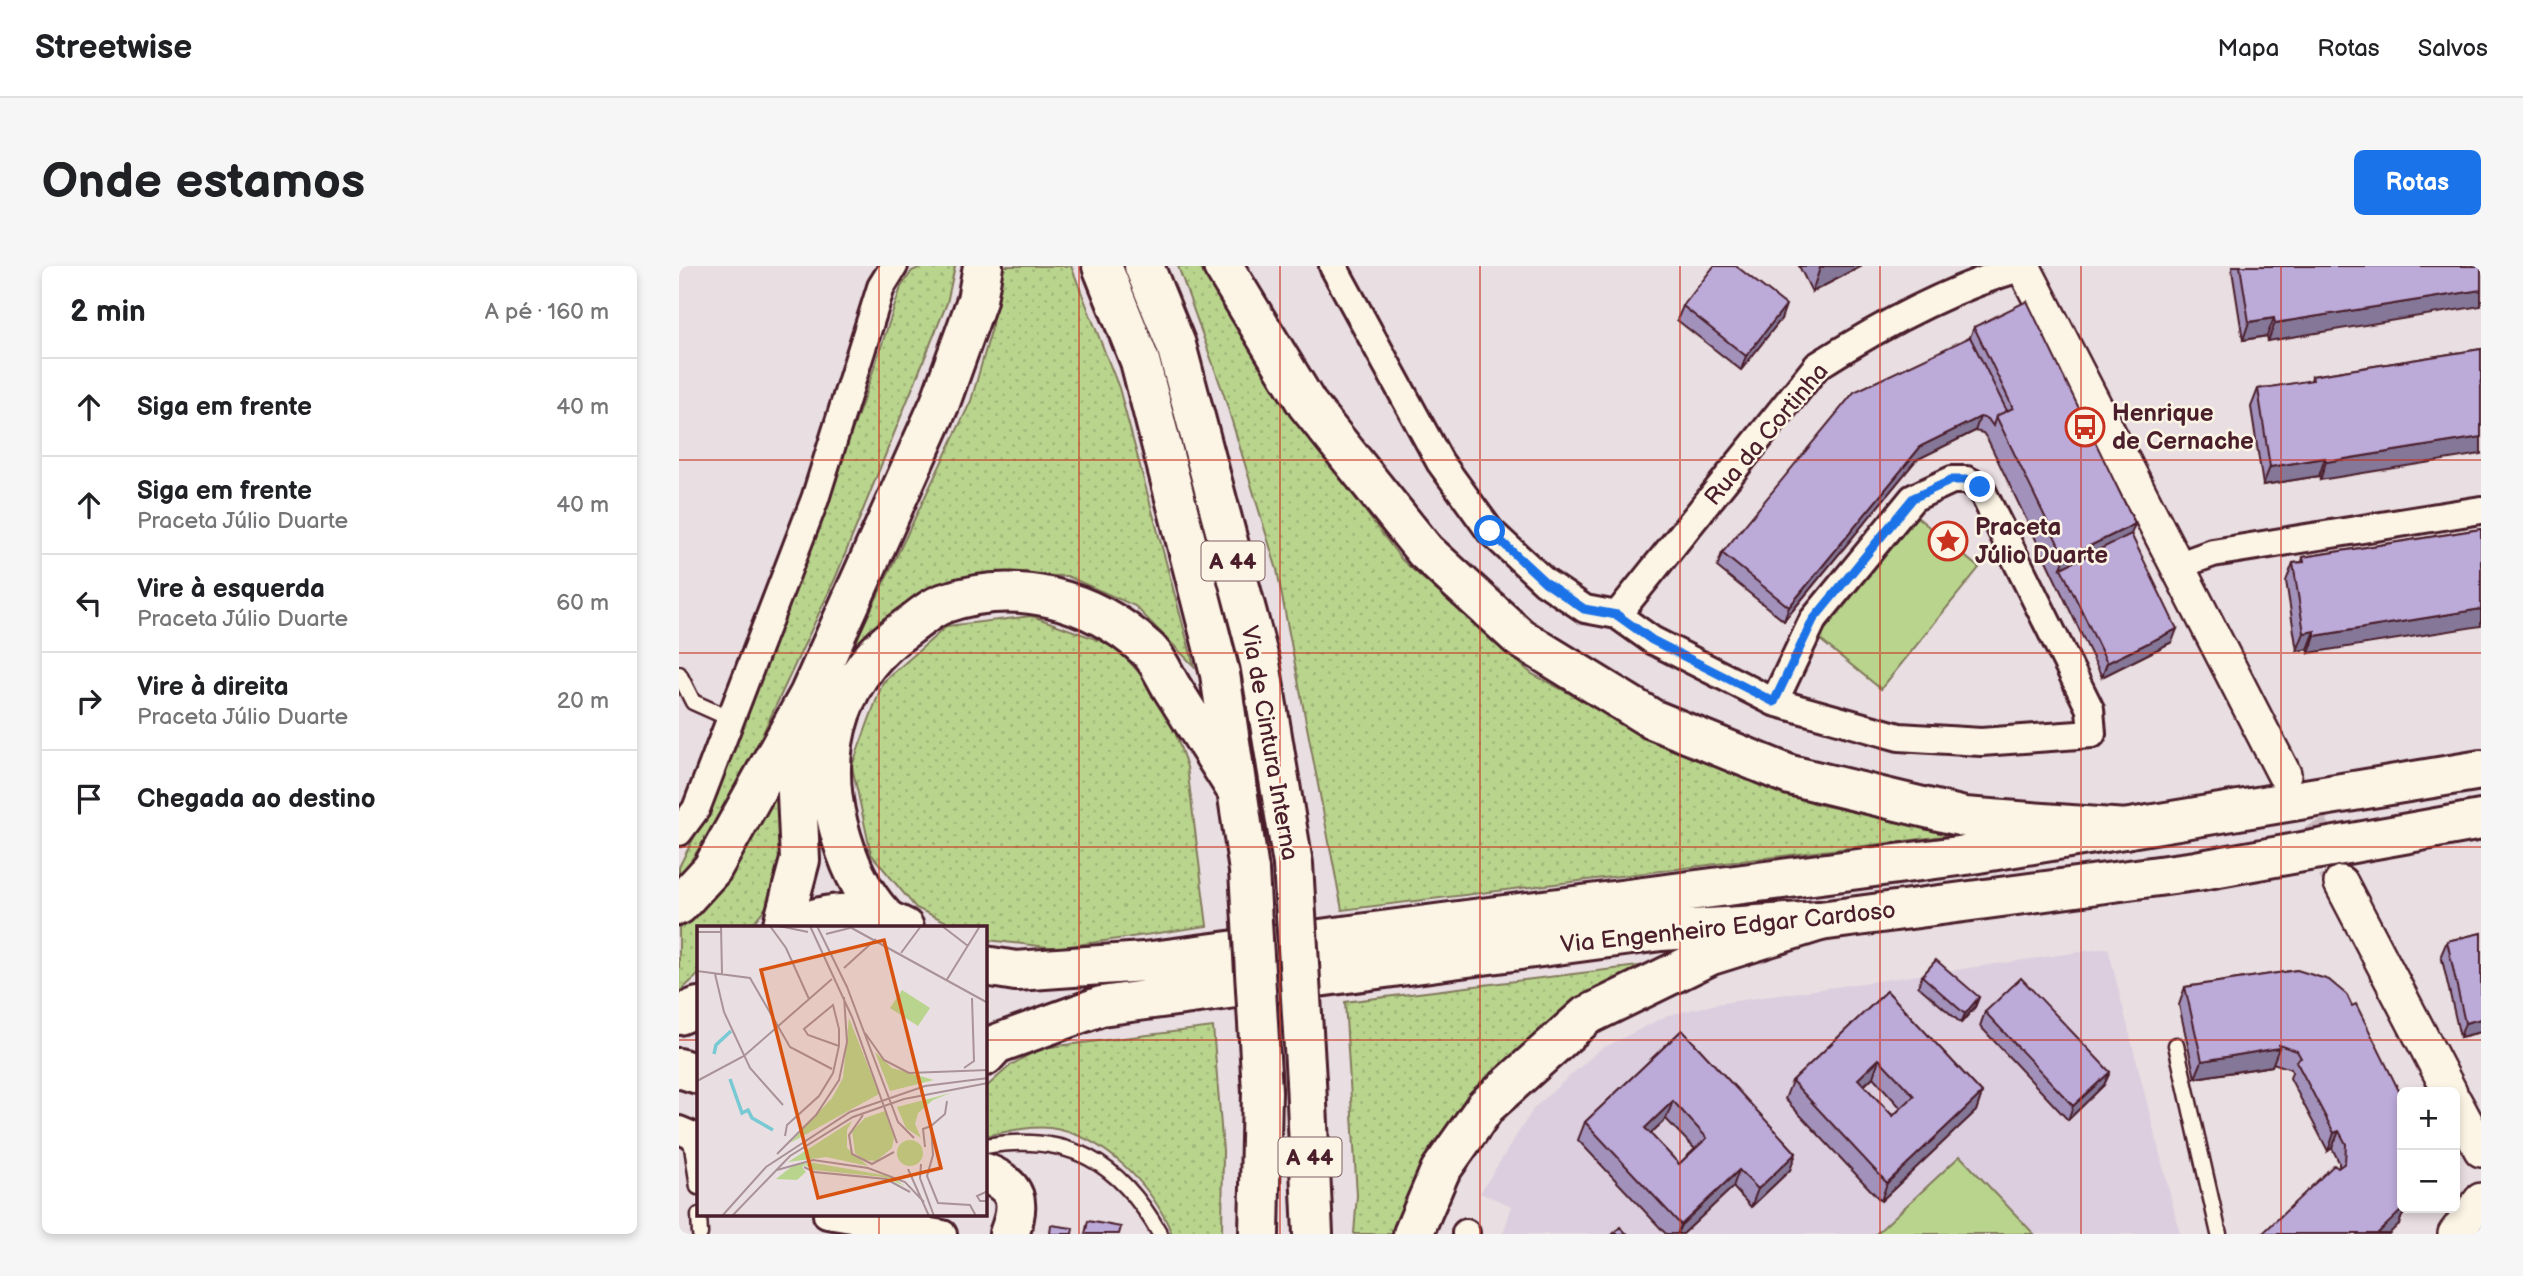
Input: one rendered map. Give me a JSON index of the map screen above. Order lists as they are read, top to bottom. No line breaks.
{"streets":{"main road":["A 44","Via de Cintura Interna","Via Engenheiro Edgar Cardoso"],"street":["Rua da Cortinha"]},"places":{"bus stop":["Henrique de Cernache"],"place":["Praceta Júlio Duarte"]},"page":{"header":"Streetwise","nav":["Mapa","Rotas","Salvos"],"buttons":"Rotas","title":"Onde estamos","heading":["2 min","A pé · 160 m"],"list":[["Siga em frente","40 m"],["Siga em frente","Praceta Júlio Duarte","40 m"],["Vire à esquerda","Praceta Júlio Duarte","60 m"],["Vire à direita","Praceta Júlio Duarte","20 m"],"Chegada ao destino"],"map_buttons":["+","−"]}}
